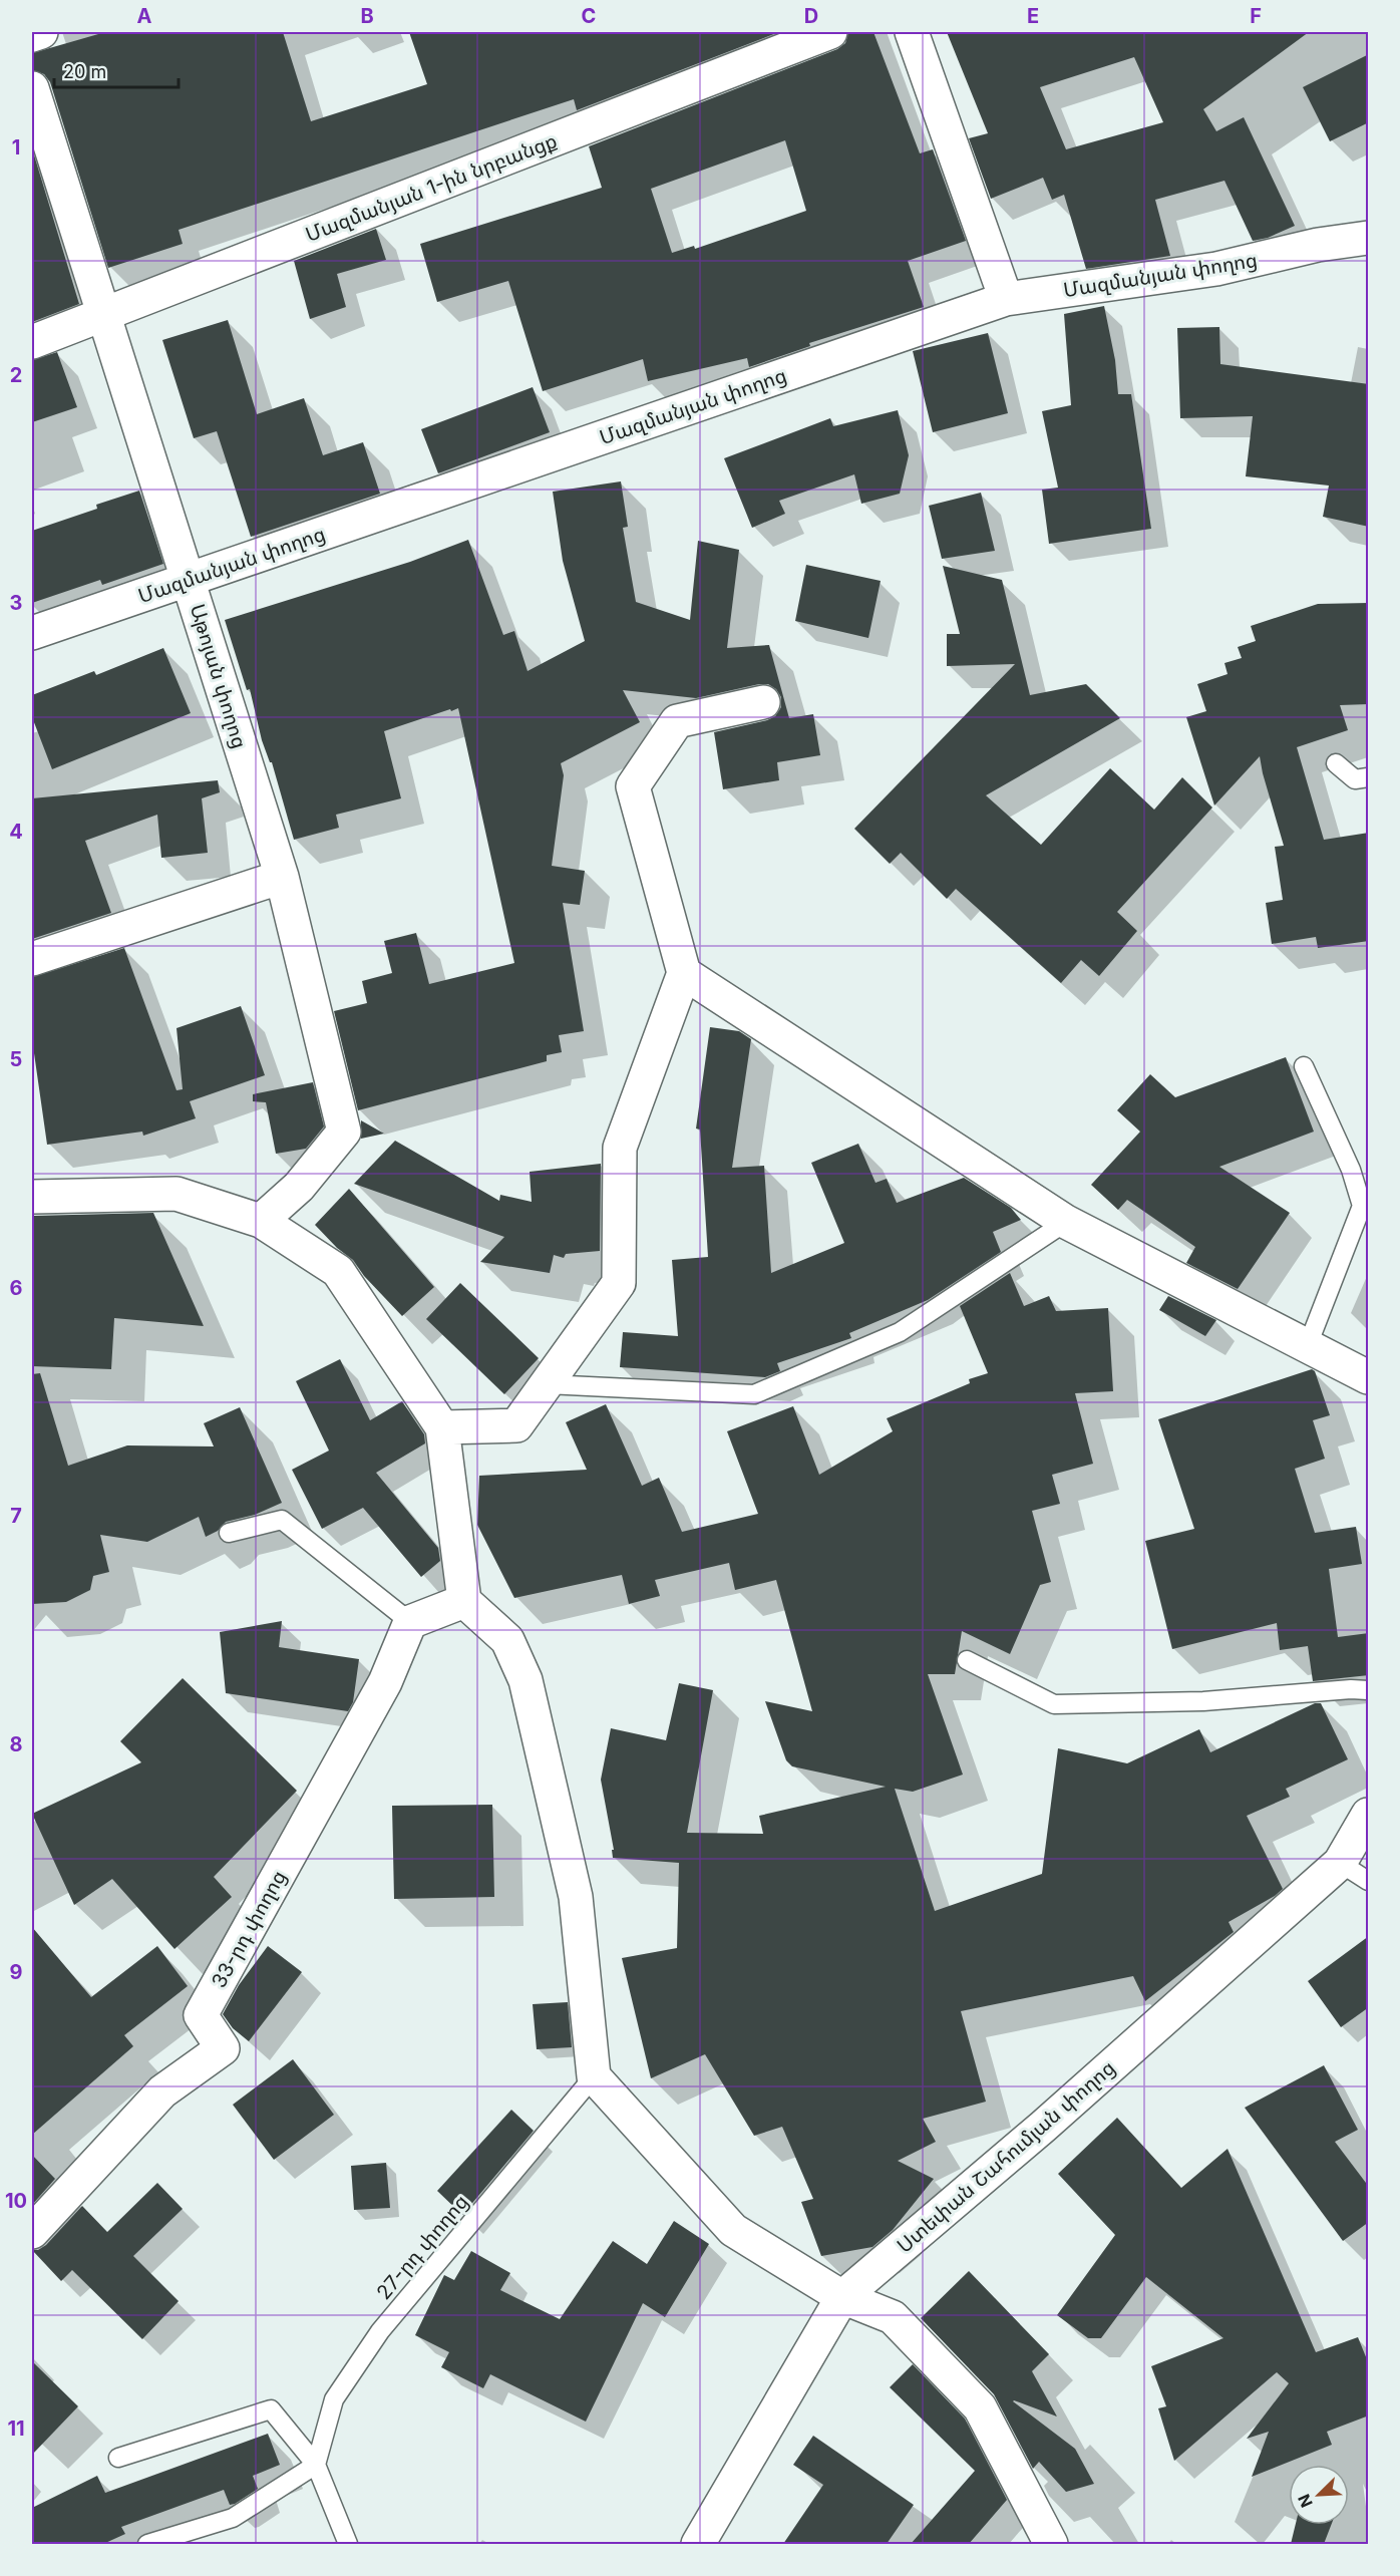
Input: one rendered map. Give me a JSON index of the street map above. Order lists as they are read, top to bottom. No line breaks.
{"streets":{"street":["Մազմանյան 1-ին նրբանցք","Մազմանյան փողոց","Աթոյան փողոց","33-րդ փողոց","Ստեփան Շահումյան փողոց"],"lane":["27-րդ փողոց"]},"crossings":[["Մազմանյան 1-ին նրբանցք","Աթոյան փողոց"],["Մազմանյան փողոց","Աթոյան փողոց"]],"scale_bar":"20 m","north":"bottom left","grid":{"columns":["A","B","C","D","E","F"],"rows":["1","2","3","4","5","6","7","8","9","10","11"]}}
